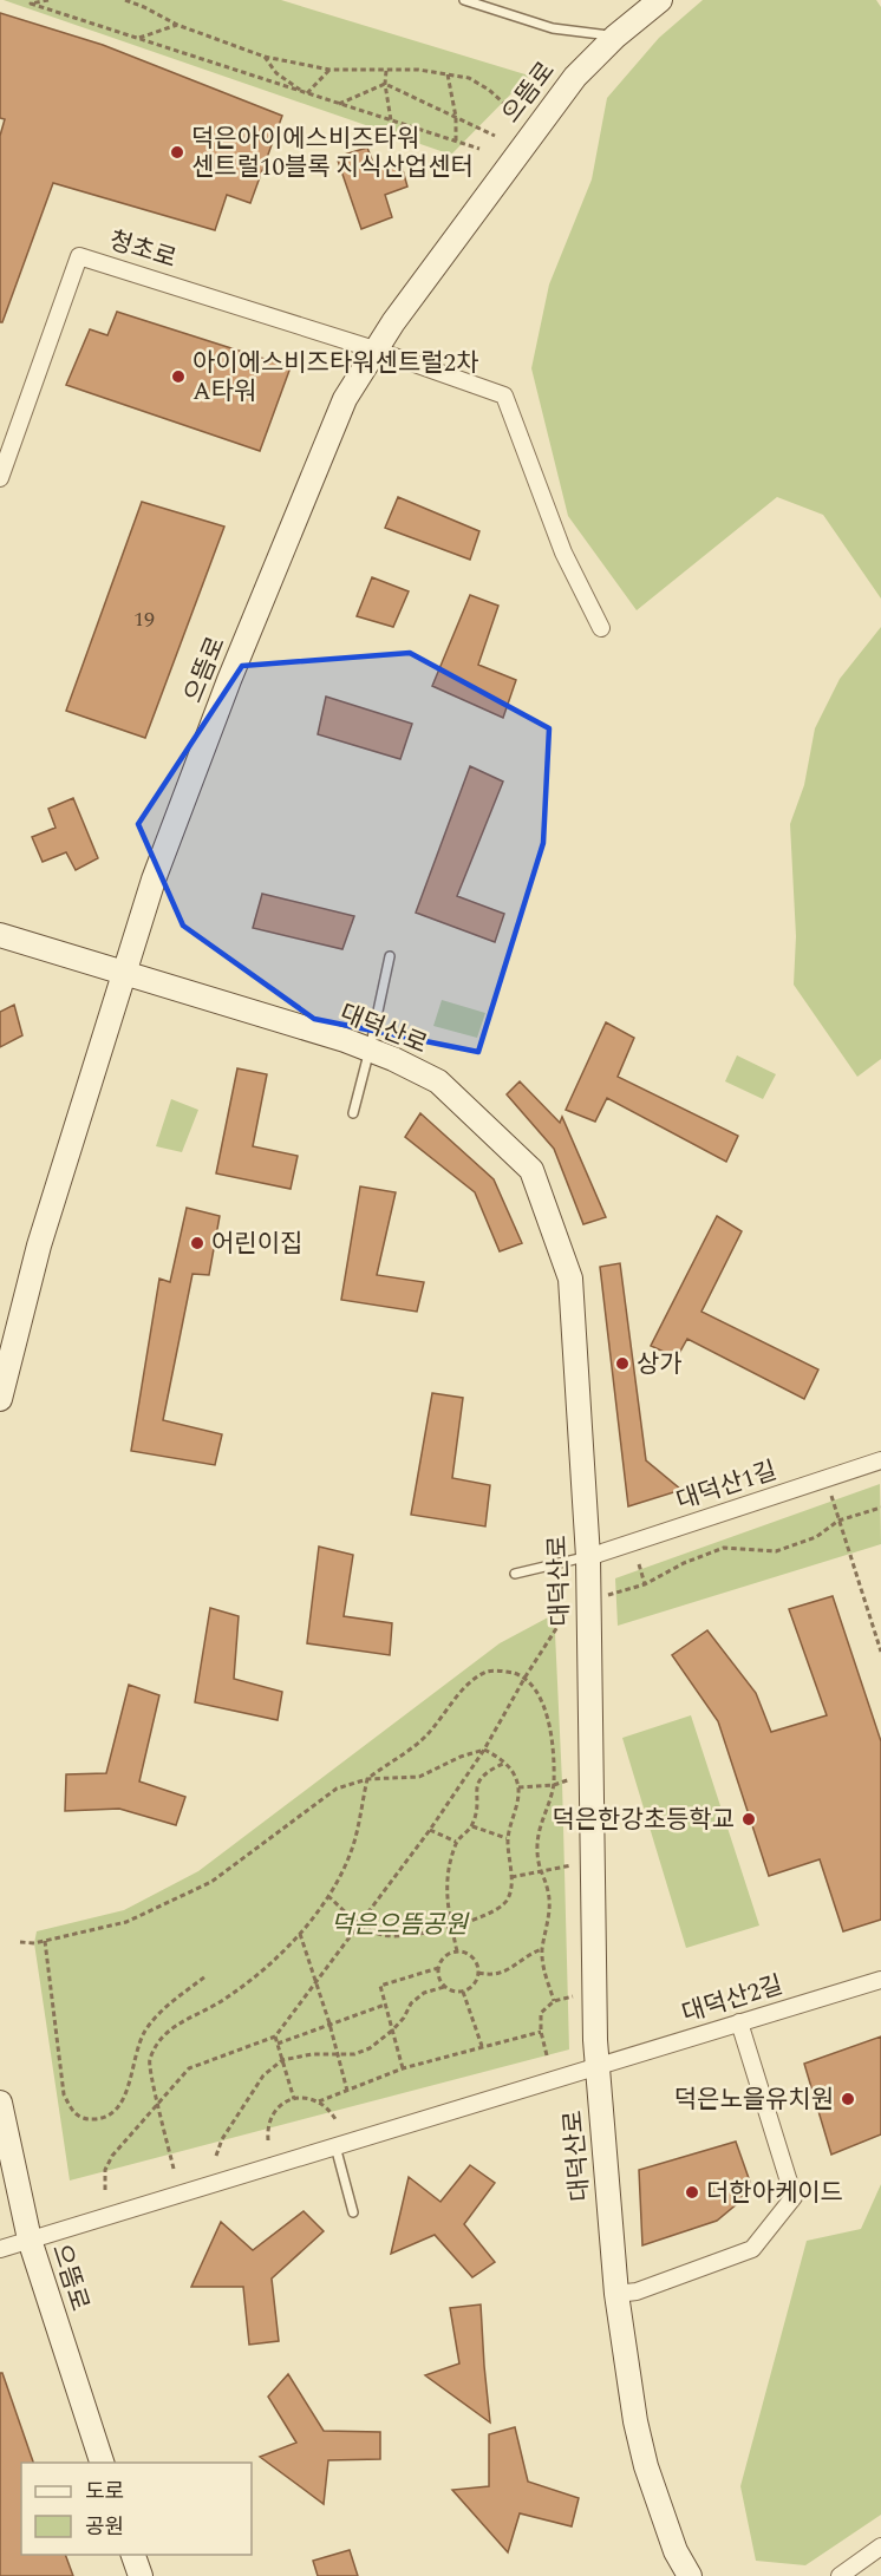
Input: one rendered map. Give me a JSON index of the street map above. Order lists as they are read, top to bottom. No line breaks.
{"streets":{"street":["으뜸로","청초로","대덕산로","대덕산1길","대덕산2길"]},"crossings":[["으뜸로","청초로"],["으뜸로","대덕산로"],["으뜸로","대덕산2길"],["대덕산로","대덕산1길"],["대덕산로","대덕산2길"]],"parks":["덕은으뜸공원"],"places":["덕은아이에스비즈타워 센트럴10블록 지식산업센터","아이에스비즈타워센트럴2차 A타워","어린이집","상가","덕은한강초등학교","덕은노을유치원","더한아케이드"],"house_numbers":["19"],"legend":["도로","공원"]}
